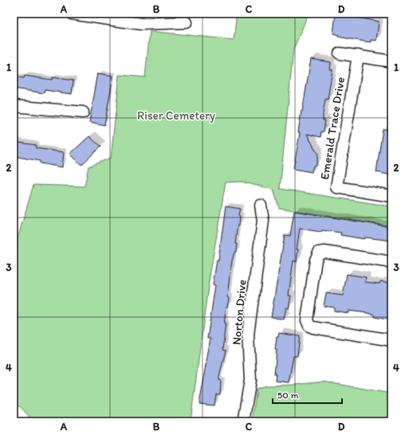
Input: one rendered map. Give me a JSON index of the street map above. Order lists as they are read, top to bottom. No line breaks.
{"streets":{"street":["Emerald Trace Drive","Norton Drive"]},"parks":["Riser Cemetery"],"scale_bar":"50 m","grid":{"columns":["A","B","C","D"],"rows":["1","2","3","4"]}}
